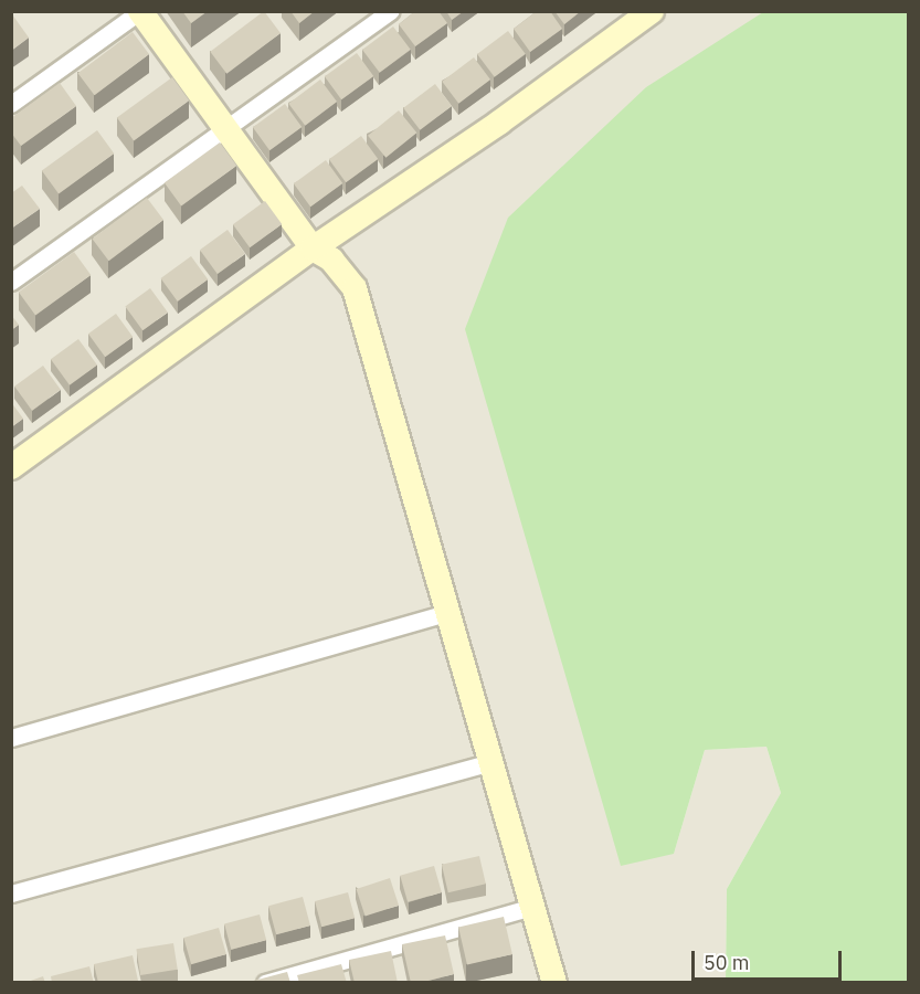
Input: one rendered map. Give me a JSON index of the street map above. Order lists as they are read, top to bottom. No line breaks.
{"scale_bar":"50 m"}
